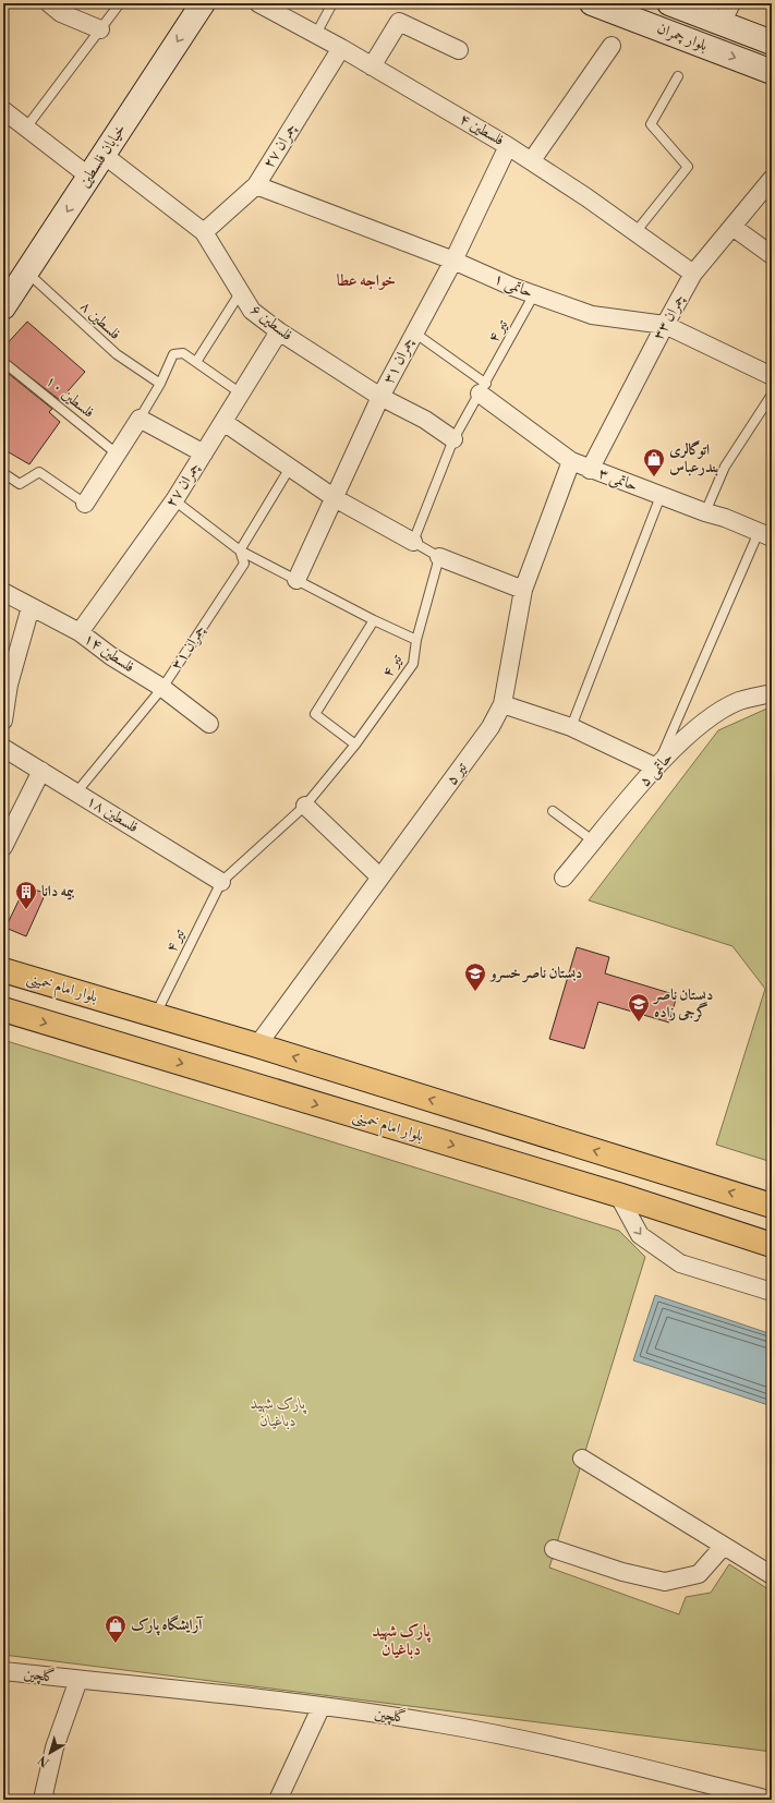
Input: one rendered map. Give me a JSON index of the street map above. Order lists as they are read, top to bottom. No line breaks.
{"streets":{"main road":["بلوار امام خمینی"],"street":["بلوار چمران","فلسطین ۴","چمران ۲۷","خیابان فلسطین","حاتمی ۱","چمران ۳۳","فلسطین ۶","چمران ۳۱","حاتمی ۳","فلسطین ۱۴","حاتمی ۵","تیر ۵","فلسطین ۱۸","گلچین"],"lane":["فلسطین ۸","تیر ۴","فلسطین ۱۰"]},"crossings":[["فلسطین ۴","چمران ۲۷"],["فلسطین ۴","چمران ۳۳"],["فلسطین ۴","چمران ۳۱"],["چمران ۲۷","حاتمی ۱"],["چمران ۲۷","فلسطین ۶"],["چمران ۲۷","فلسطین ۱۴"],["خیابان فلسطین","فلسطین ۸"],["خیابان فلسطین","فلسطین ۶"],["حاتمی ۱","چمران ۳۳"],["حاتمی ۱","تیر ۴"],["حاتمی ۱","چمران ۳۱"],["چمران ۳۳","حاتمی ۳"],["فلسطین ۶","تیر ۴"],["فلسطین ۶","چمران ۳۱"],["تیر ۴","حاتمی ۳"],["تیر ۴","فلسطین ۱۸"],["تیر ۴","بلوار امام خمینی"],["چمران ۳۱","فلسطین ۱۴"],["چمران ۳۱","فلسطین ۱۸"],["حاتمی ۳","تیر ۵"],["تیر ۵","بلوار امام خمینی"]],"one_way":["خیابان فلسطین"],"districts":["خواجه عطا","پارک شهید دباغیان"],"parks":["پارک شهید دباغیان"],"places":{"shop":["اتوگالری بندرعباس","آرایشگاه پارک"],"building":["بیمه دانا"],"school or university":["دبستان ناصر خسرو","دبستان ناصر گرجی زاده"]},"north":"bottom left"}
